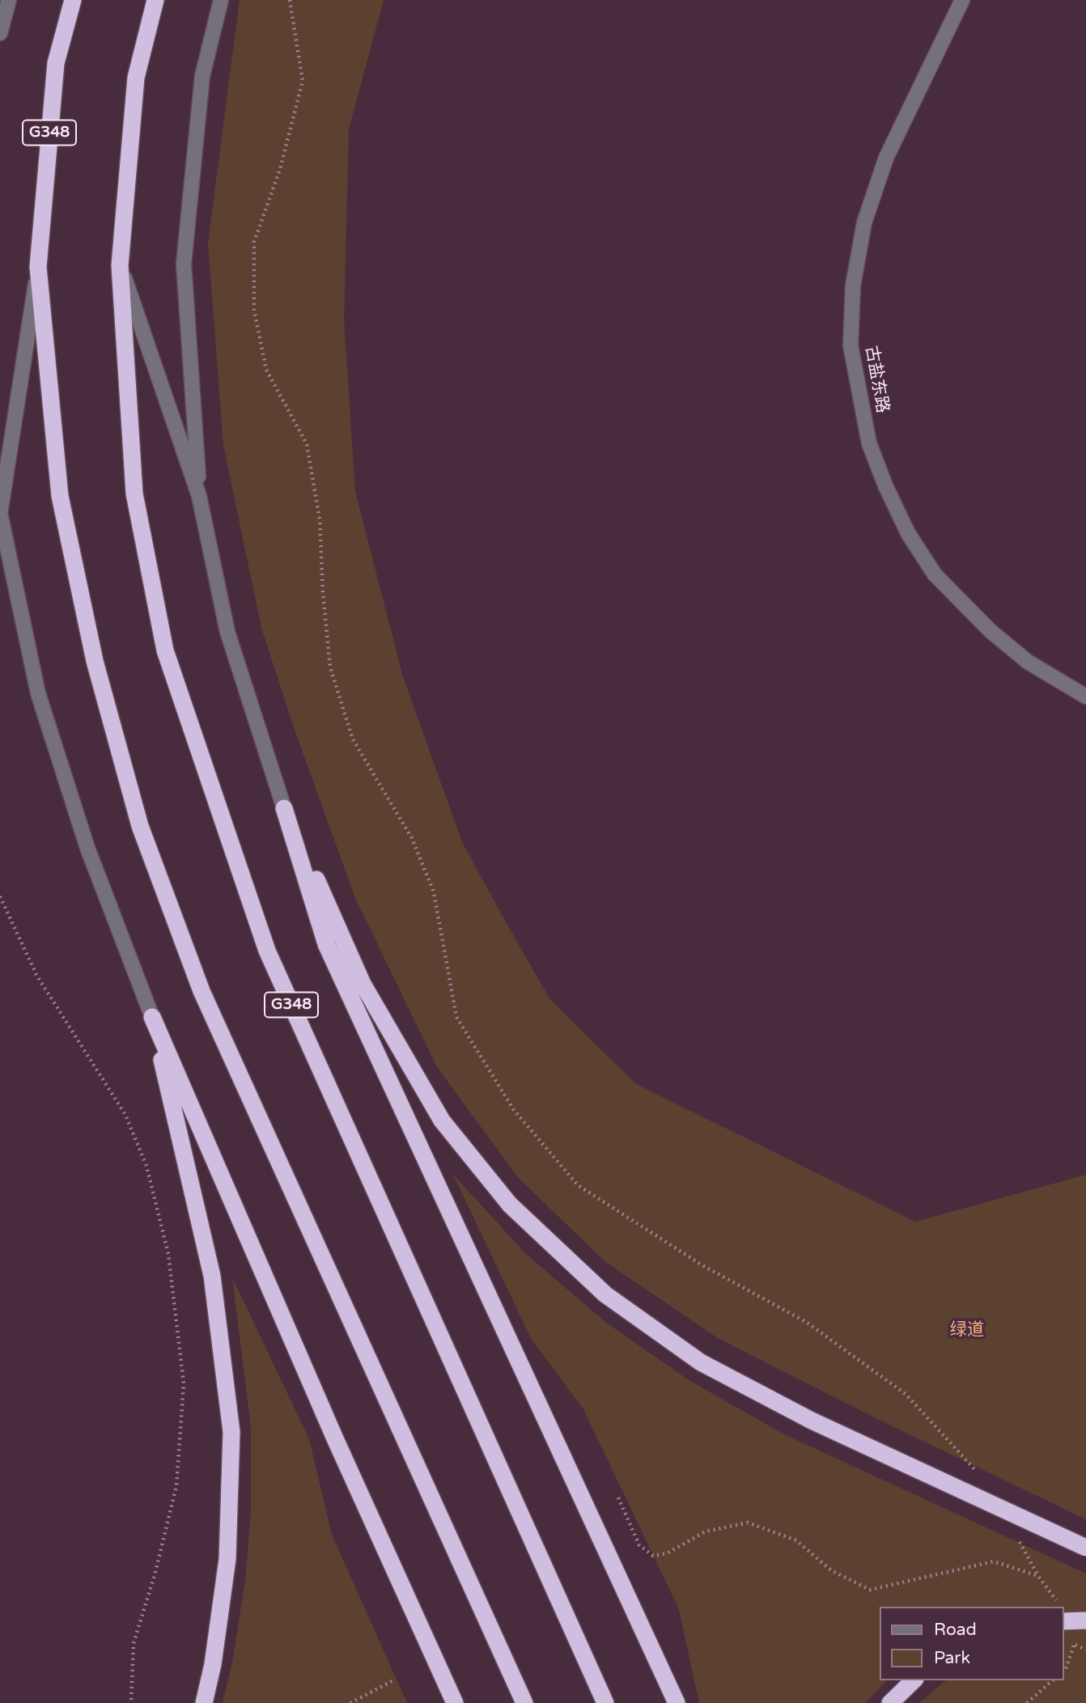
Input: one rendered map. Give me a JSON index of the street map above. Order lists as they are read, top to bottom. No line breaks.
{"streets":{"highway":["G348"],"street":["古盐东路"]},"parks":["绿道"],"legend":["Road","Park"]}
